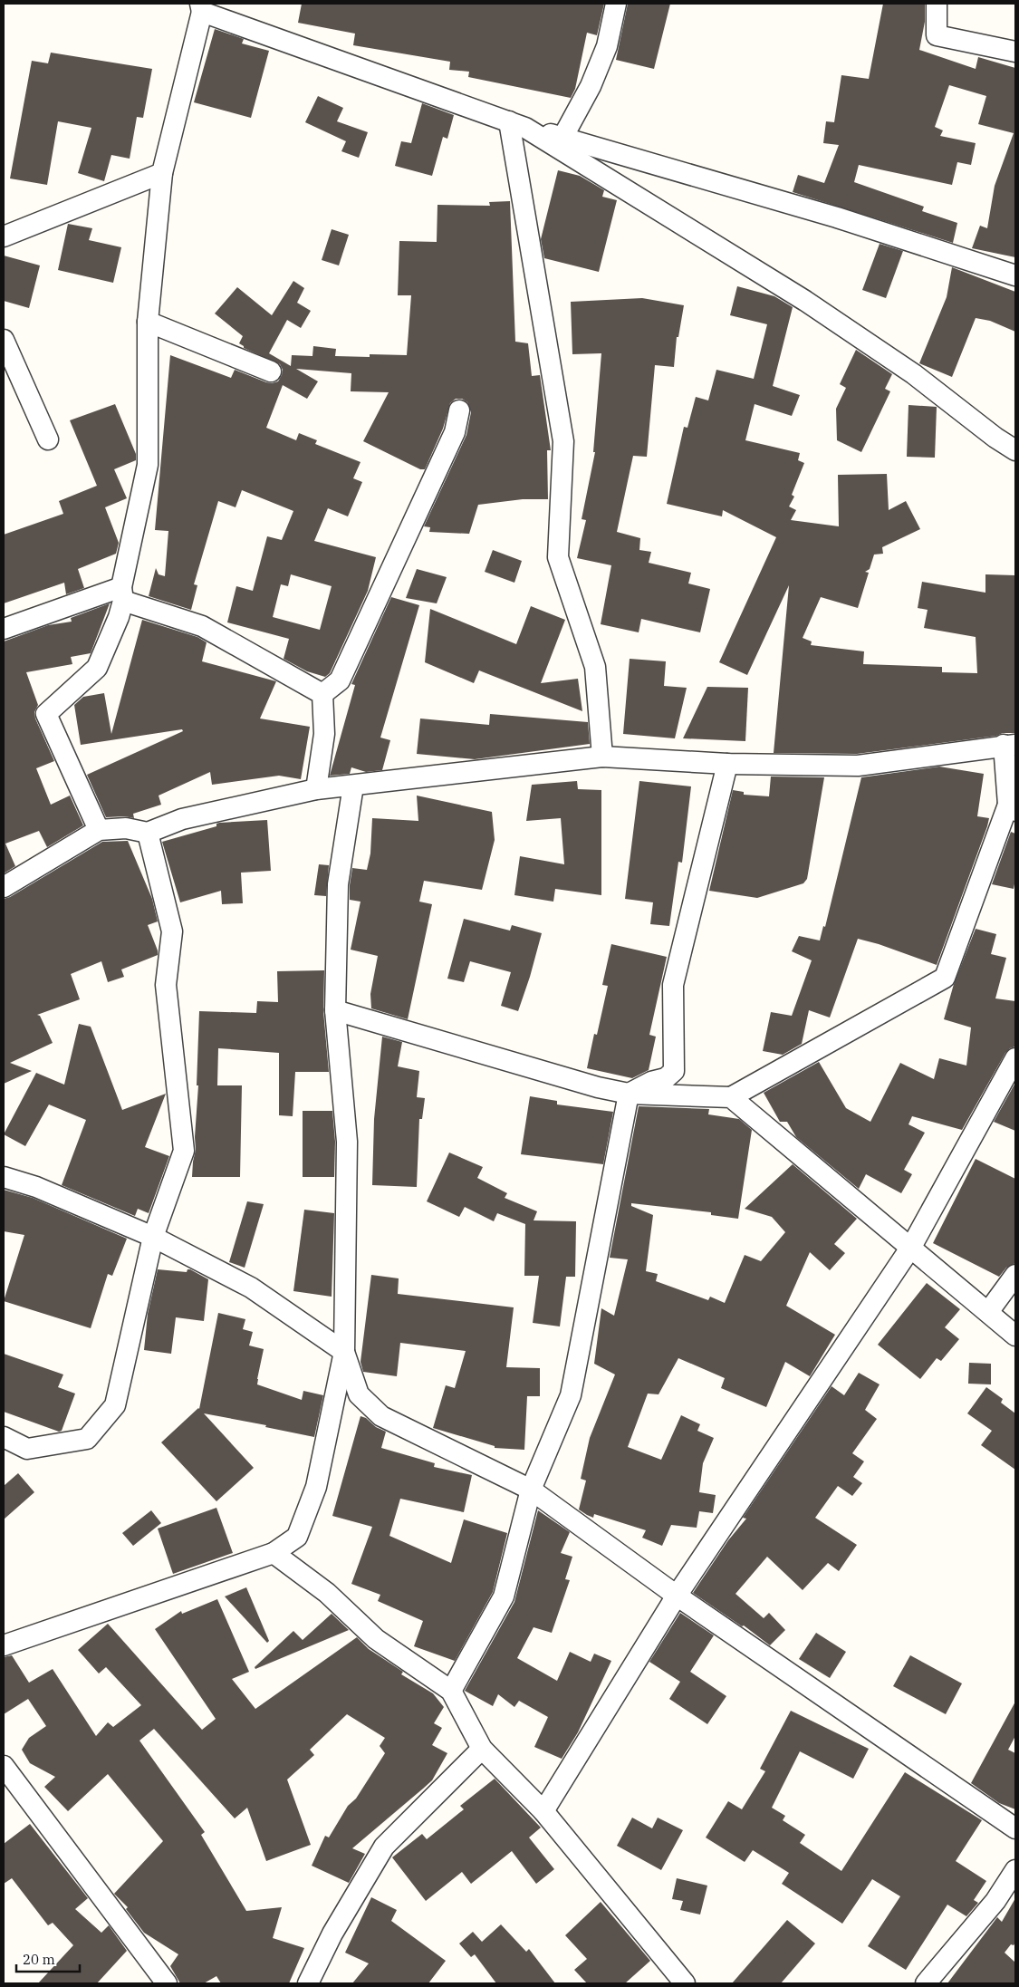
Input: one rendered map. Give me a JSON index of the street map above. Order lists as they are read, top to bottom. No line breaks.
{"scale_bar":"20 m"}
